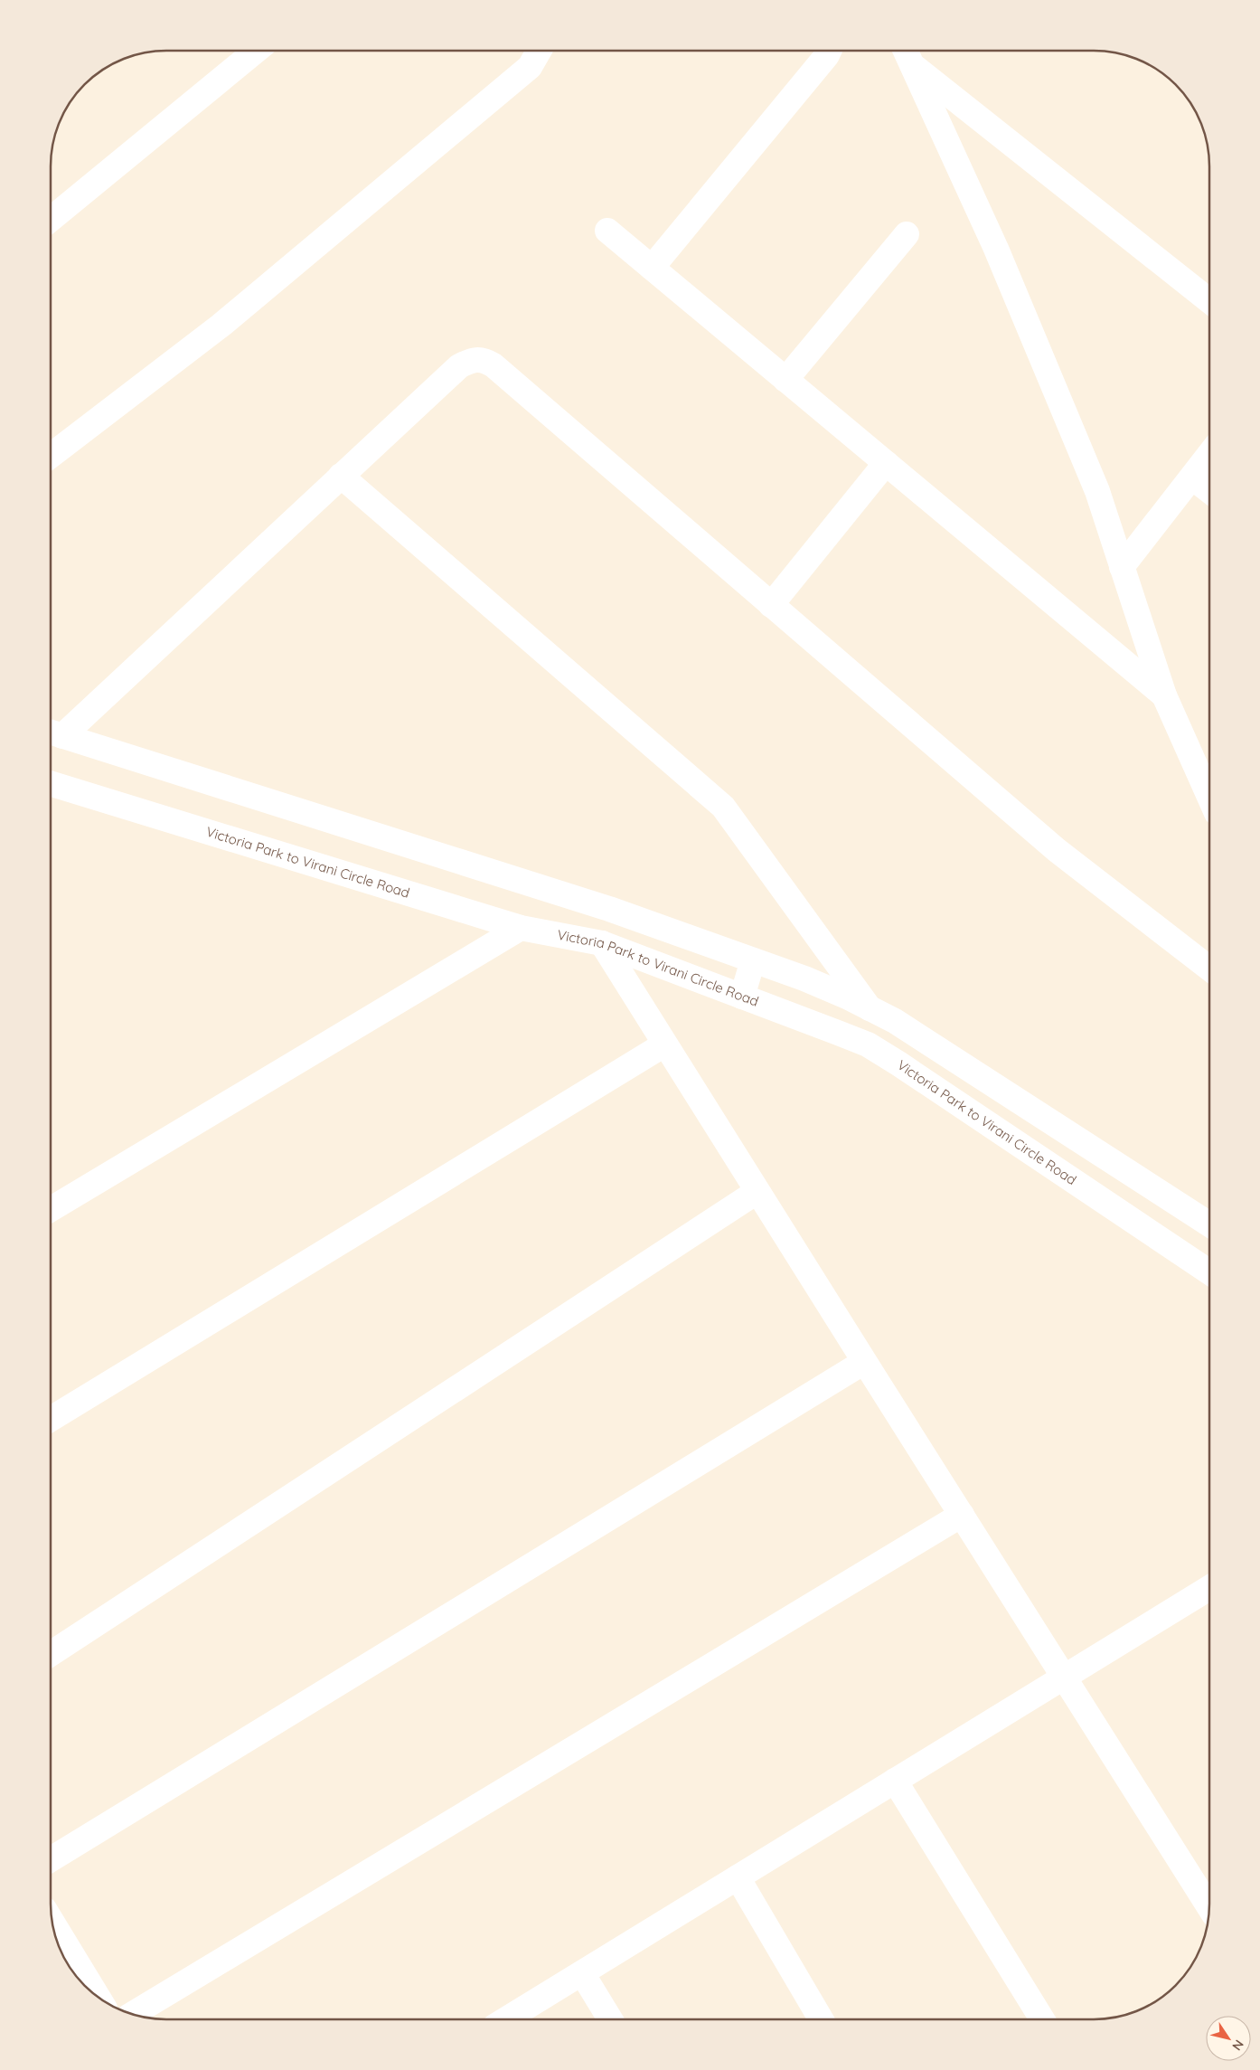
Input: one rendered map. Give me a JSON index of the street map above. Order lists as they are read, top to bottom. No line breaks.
{"streets":{"street":["Victoria Park to Virani Circle Road"]},"north":"bottom right"}
